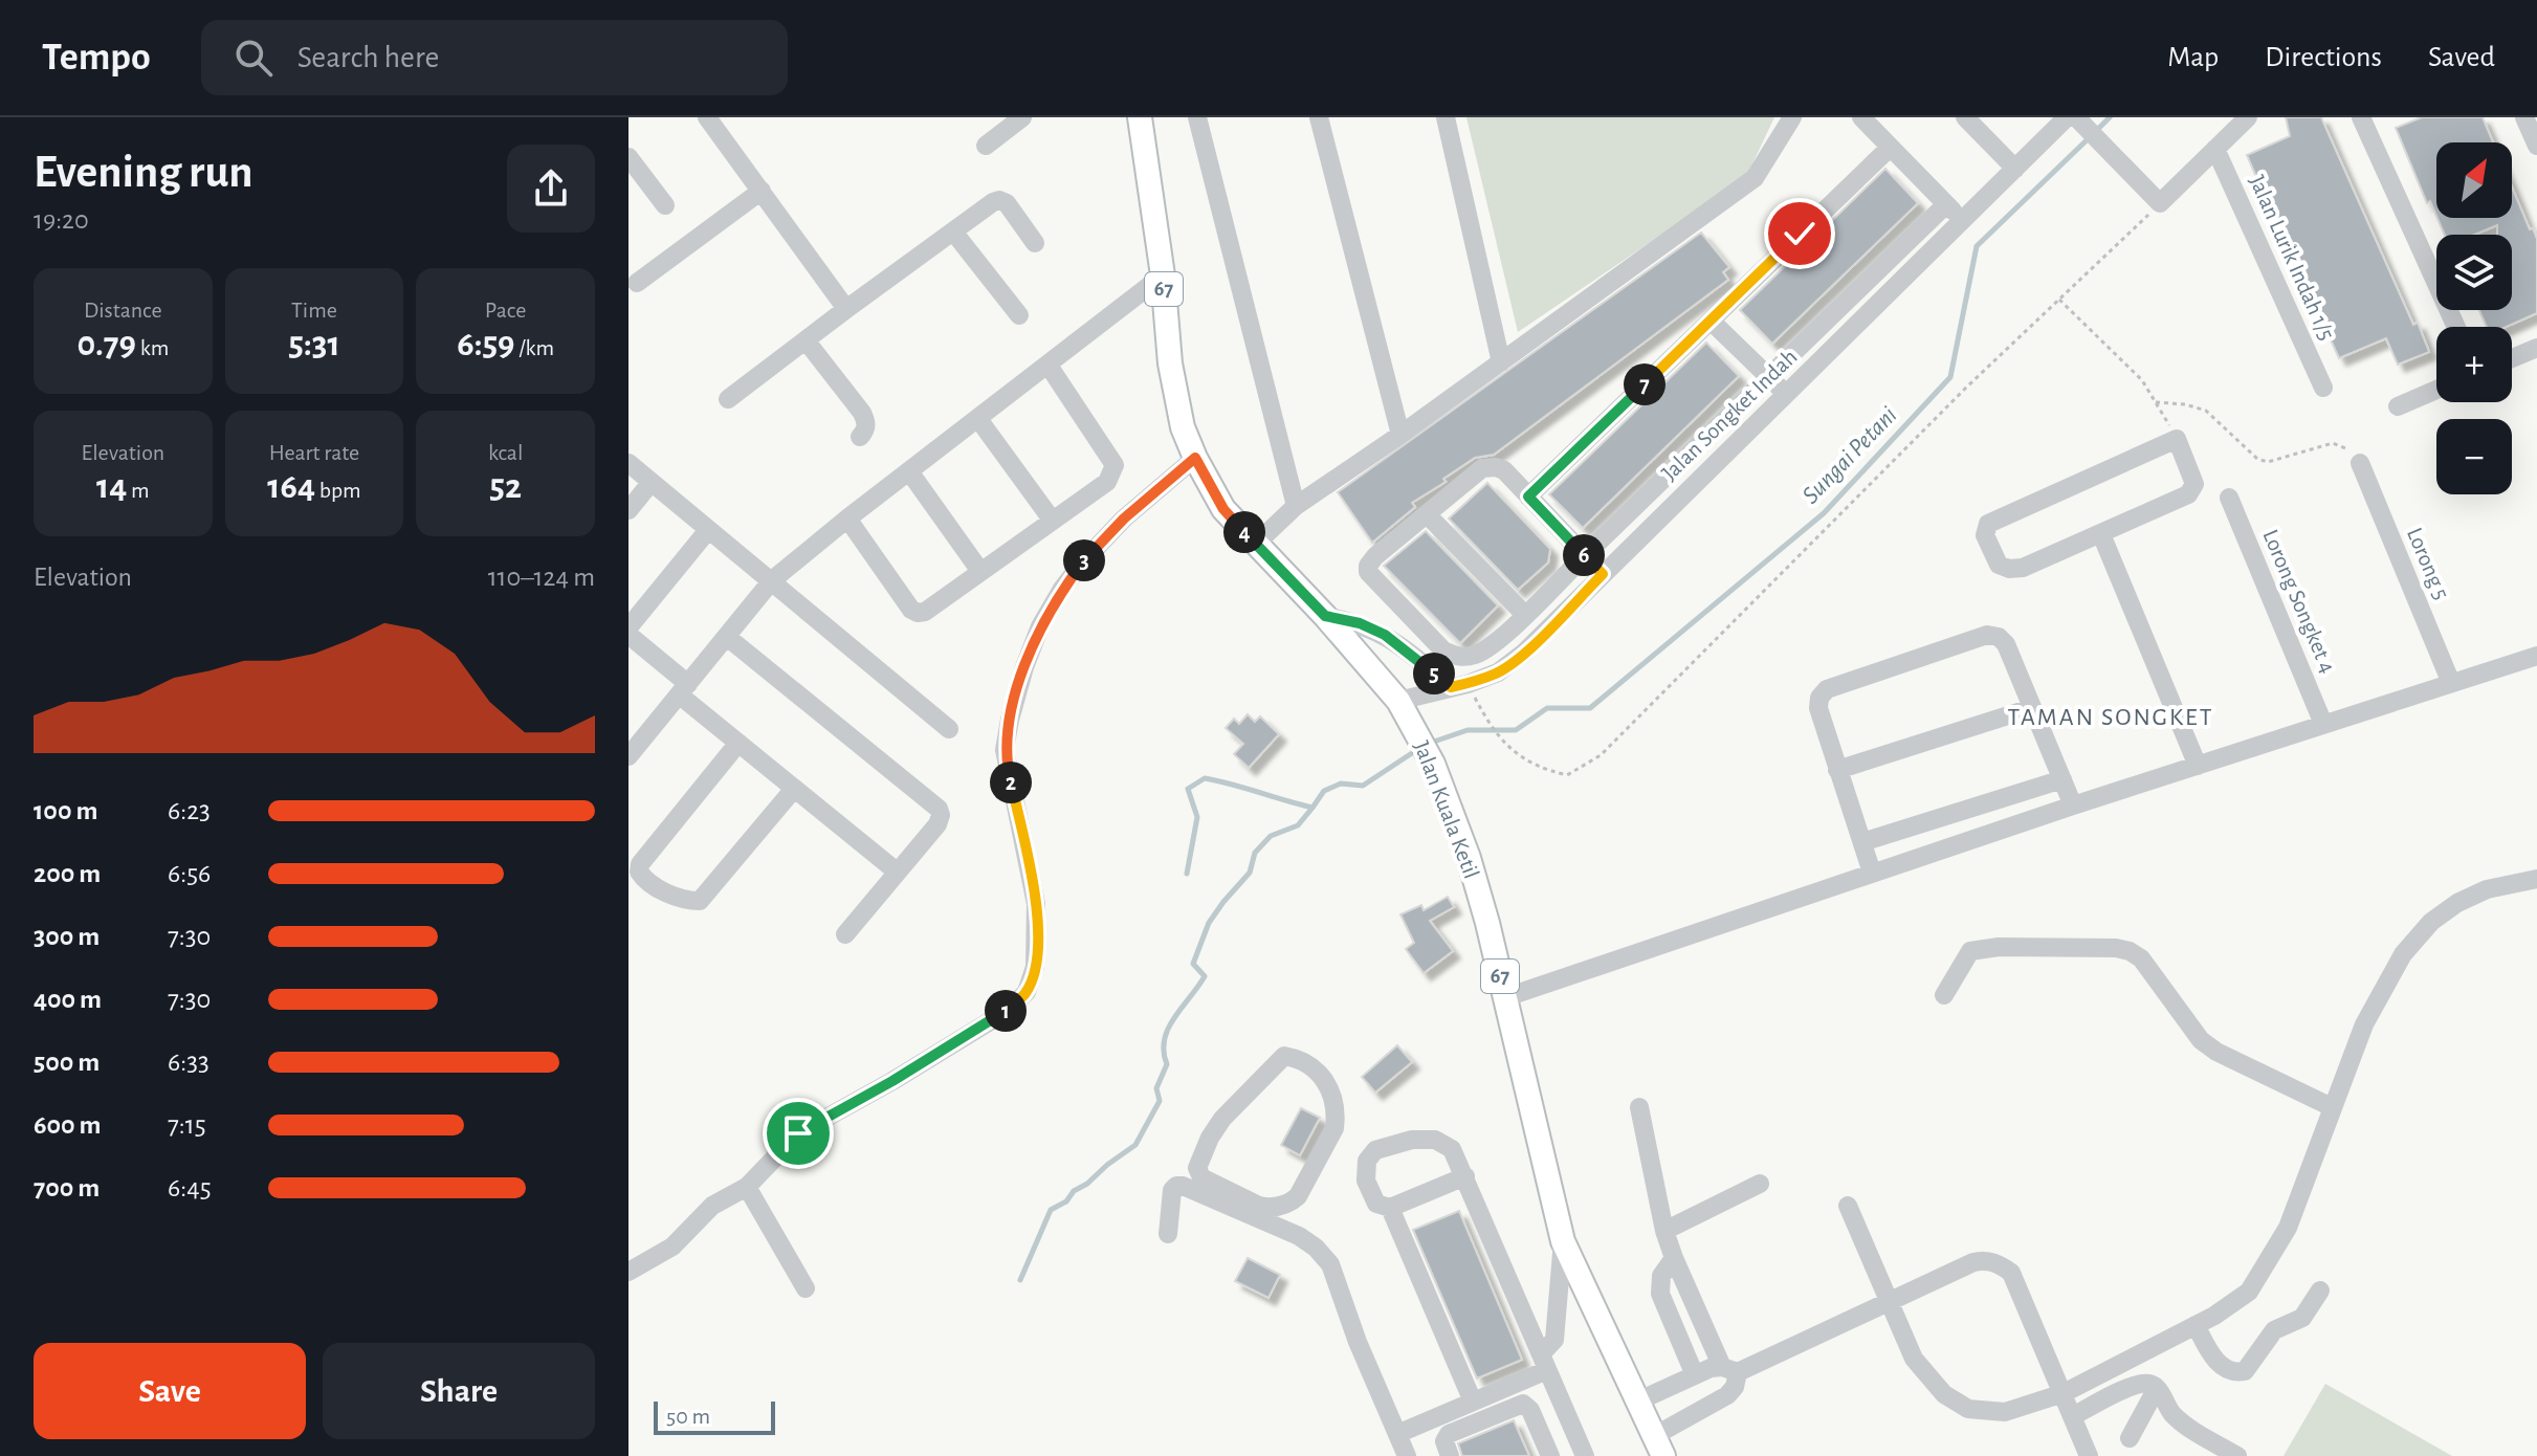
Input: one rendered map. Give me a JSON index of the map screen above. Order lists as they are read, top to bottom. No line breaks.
{"streets":{"main road":["67","Jalan Kuala Ketil"],"street":["Jalan Lurik Indah 1/5","Jalan Songket Indah","Lorong 5","Lorong Songket 4"]},"crossings":[["Jalan Songket Indah","Jalan Kuala Ketil"]],"districts":["TAMAN SONGKET"],"water":["Sungai Petani"],"scale_bar":"50 m","north":"top right","page":{"header":"Tempo","search":"Search here","nav":["Map","Directions","Saved"],"heading":["Evening run","19:20"],"map_buttons":["+","−"],"stats":[["Distance","0.79 km"],["Time","5:31"],["Pace","6:59 /km"],["Elevation","14 m"],["Heart rate","164 bpm"],["kcal","52"]],"pins":["7","4","6","3","5","2","1"],"chart":["Elevation","110–124 m"],"list":[{"name":"100 m","note":"6:23"},{"name":"200 m","note":"6:56"},{"name":"300 m","note":"7:30"},{"name":"400 m","note":"7:30"},{"name":"500 m","note":"6:33"},{"name":"600 m","note":"7:15"},{"name":"700 m","note":"6:45"}],"buttons":["Save","Share"],"scale":"50 m"}}
